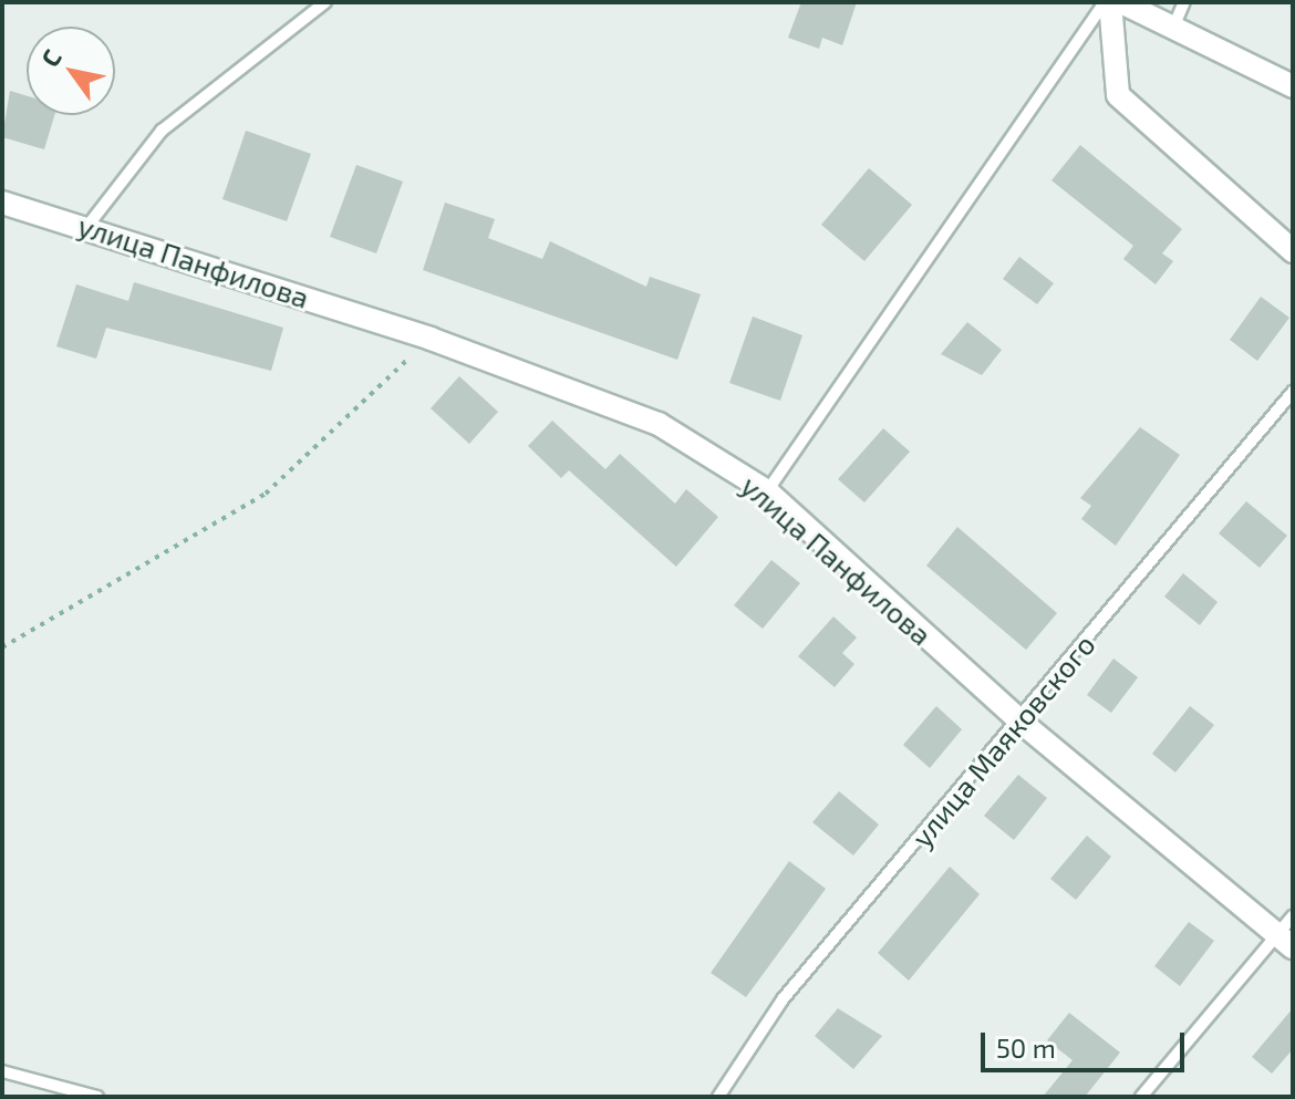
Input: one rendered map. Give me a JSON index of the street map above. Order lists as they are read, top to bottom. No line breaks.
{"streets":{"street":["улица Панфилова"],"lane":["улица Маяковского"]},"crossings":[["улица Панфилова","улица Маяковского"]],"scale_bar":"50 m","north":"top left"}
